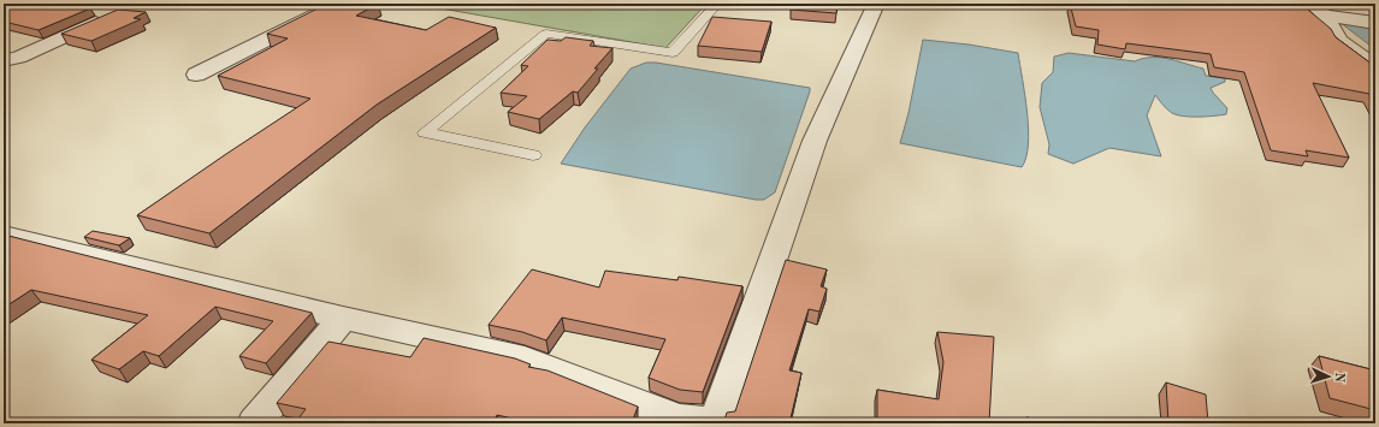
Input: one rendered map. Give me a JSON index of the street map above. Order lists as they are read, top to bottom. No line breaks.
{"north":"right"}
